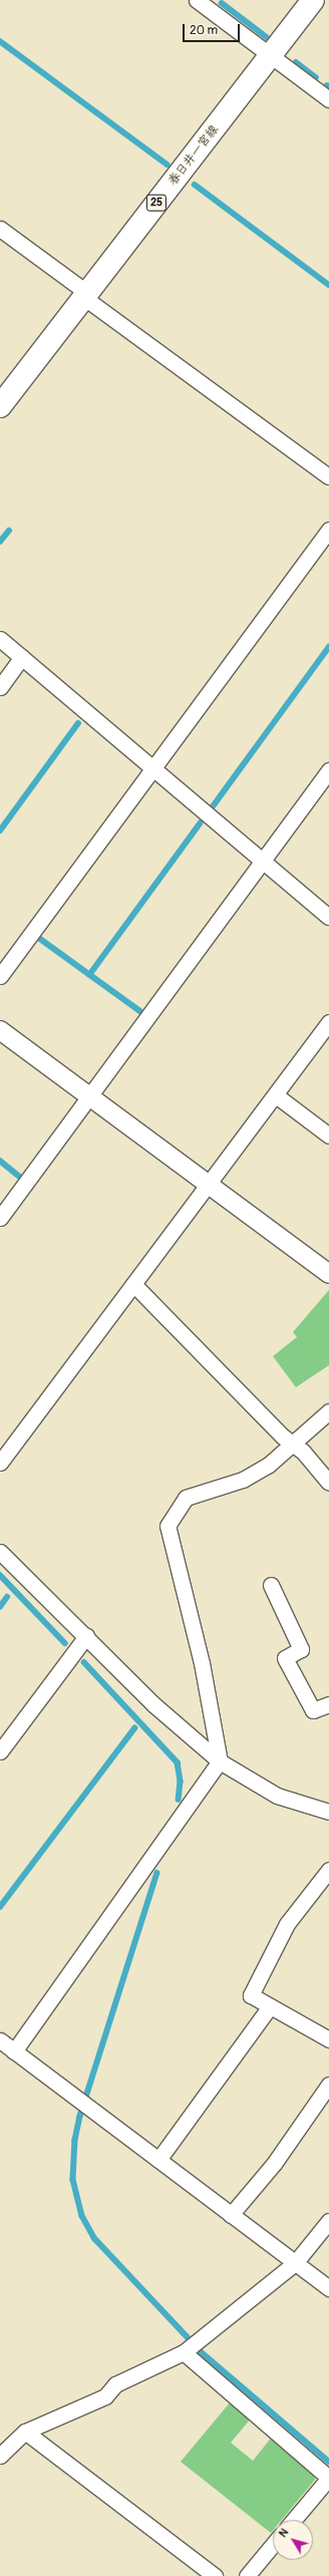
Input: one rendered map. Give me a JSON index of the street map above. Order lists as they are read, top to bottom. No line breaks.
{"streets":{"main road":["春日井一宮線","25"]},"scale_bar":"20 m","north":"top left"}
